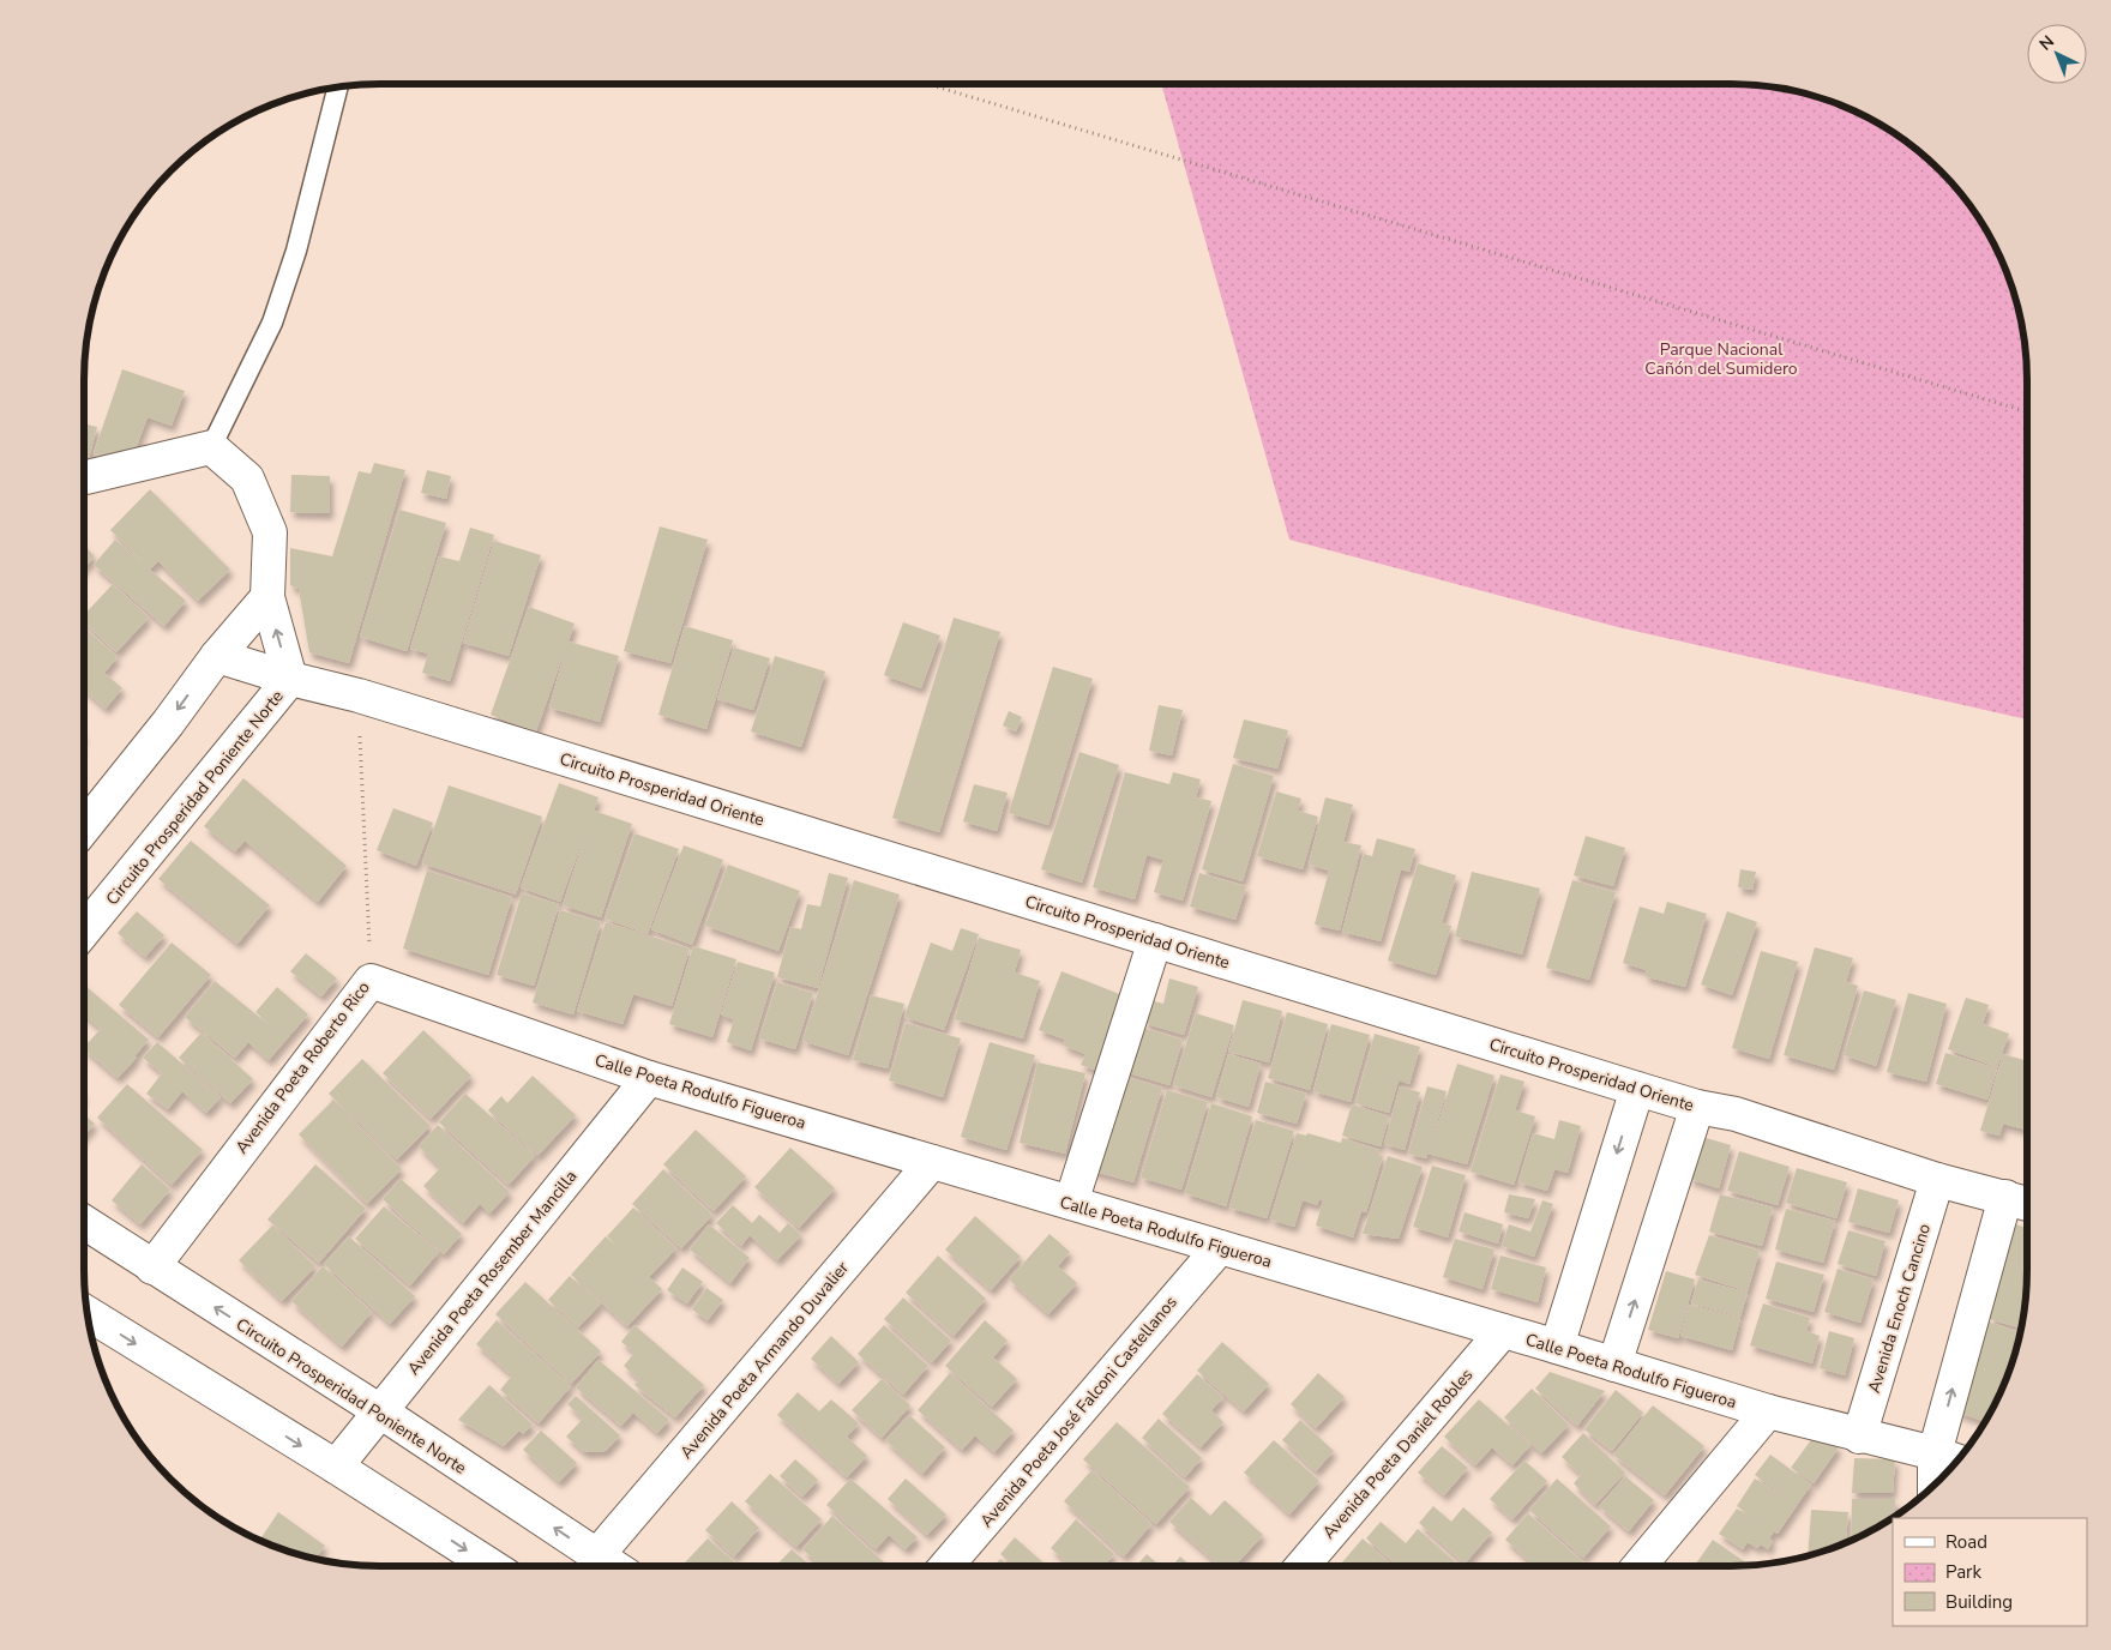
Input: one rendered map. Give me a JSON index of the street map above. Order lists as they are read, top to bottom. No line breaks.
{"streets":{"street":["Circuito Prosperidad Oriente","Circuito Prosperidad Poniente Norte","Avenida Poeta Roberto Rico","Calle Poeta Rodulfo Figueroa","Avenida Poeta Rosember Mancilla","Avenida Enoch Cancino","Avenida Poeta Armando Duvalier","Avenida Poeta José Falconi Castellanos","Avenida Poeta Daniel Robles"]},"crossings":[["Circuito Prosperidad Oriente","Circuito Prosperidad Poniente Norte"],["Circuito Prosperidad Oriente","Avenida Poeta Roberto Rico"],["Circuito Prosperidad Oriente","Avenida Enoch Cancino"],["Circuito Prosperidad Poniente Norte","Avenida Poeta Roberto Rico"],["Circuito Prosperidad Poniente Norte","Avenida Poeta Rosember Mancilla"],["Circuito Prosperidad Poniente Norte","Avenida Poeta Armando Duvalier"],["Avenida Poeta Roberto Rico","Calle Poeta Rodulfo Figueroa"],["Calle Poeta Rodulfo Figueroa","Avenida Poeta Rosember Mancilla"],["Calle Poeta Rodulfo Figueroa","Avenida Enoch Cancino"],["Calle Poeta Rodulfo Figueroa","Avenida Poeta Armando Duvalier"],["Calle Poeta Rodulfo Figueroa","Avenida Poeta José Falconi Castellanos"],["Calle Poeta Rodulfo Figueroa","Avenida Poeta Daniel Robles"]],"parks":["Parque Nacional Cañón del Sumidero"],"legend":["Road","Park","Building"],"north":"top left"}
